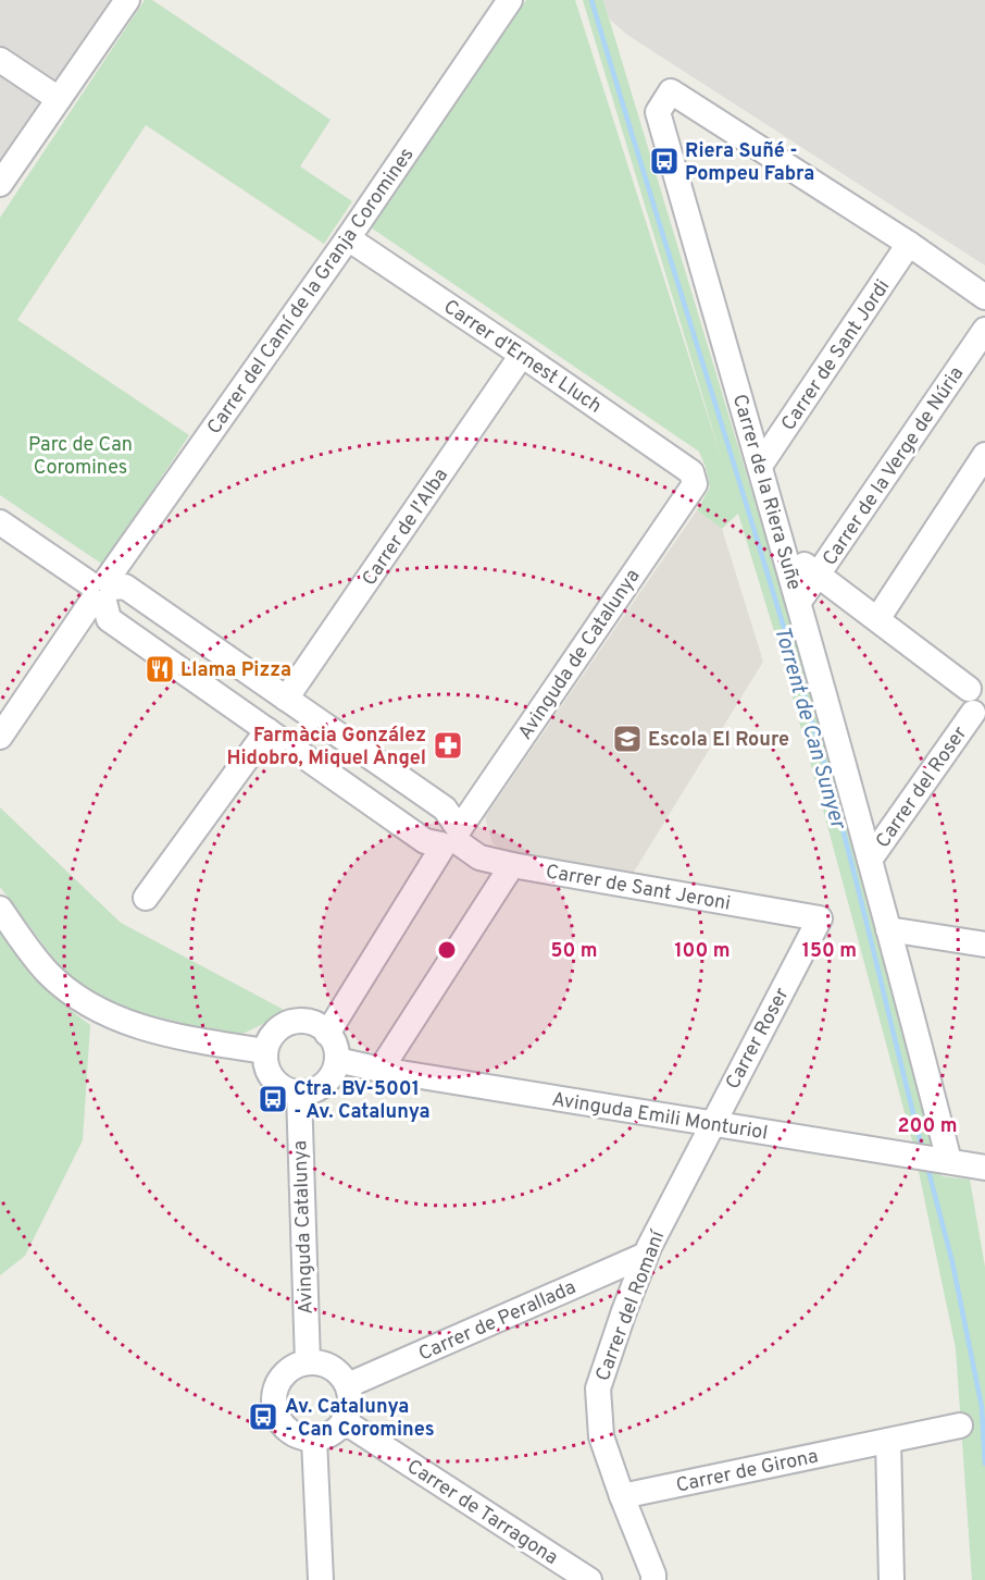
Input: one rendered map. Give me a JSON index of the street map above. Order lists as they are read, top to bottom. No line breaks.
{"streets":{"street":["Carrer del Camí de la Granja Coromines","Carrer de Sant Jordi","Carrer d'Ernest Lluch","Carrer de la Verge de Núria","Carrer de la Riera Suñe","Carrer de l'Alba","Avinguda de Catalunya","Carrer del Roser","Carrer de Sant Jeroni","Carrer Roser","Avinguda Emili Monturiol","Avinguda Catalunya","Carrer del Romaní","Carrer de Perallada","Carrer de Girona","Carrer de Tarragona"]},"crossings":[["Carrer del Camí de la Granja Coromines","Carrer d'Ernest Lluch"],["Carrer de Sant Jordi","Carrer de la Riera Suñe"],["Carrer d'Ernest Lluch","Carrer de l'Alba"],["Carrer d'Ernest Lluch","Avinguda de Catalunya"],["Carrer de la Verge de Núria","Carrer de la Riera Suñe"],["Carrer de la Riera Suñe","Carrer del Roser"],["Carrer de la Riera Suñe","Avinguda Emili Monturiol"],["Avinguda de Catalunya","Carrer de Sant Jeroni"],["Avinguda de Catalunya","Avinguda Emili Monturiol"],["Avinguda de Catalunya","Avinguda Catalunya"],["Carrer de Sant Jeroni","Carrer Roser"],["Carrer Roser","Avinguda Emili Monturiol"],["Carrer Roser","Carrer del Romaní"],["Avinguda Emili Monturiol","Avinguda Catalunya"],["Avinguda Emili Monturiol","Carrer del Romaní"],["Avinguda Catalunya","Carrer de Perallada"],["Avinguda Catalunya","Carrer de Tarragona"],["Carrer del Romaní","Carrer de Perallada"],["Carrer del Romaní","Carrer de Girona"],["Carrer de Perallada","Carrer de Tarragona"]],"water":["Torrent de Can Sunyer"],"parks":["Parc de Can Coromines"],"places":{"bus stop":["Riera Suñé - Pompeu Fabra","Ctra. BV-5001 - Av. Catalunya","Av. Catalunya - Can Coromines"],"restaurant":["Llama Pizza"],"school or university":["Escola El Roure"],"pharmacy":["Farmàcia González Hidobro, Miquel Àngel"]},"rings":["50 m","100 m","150 m","200 m"]}
